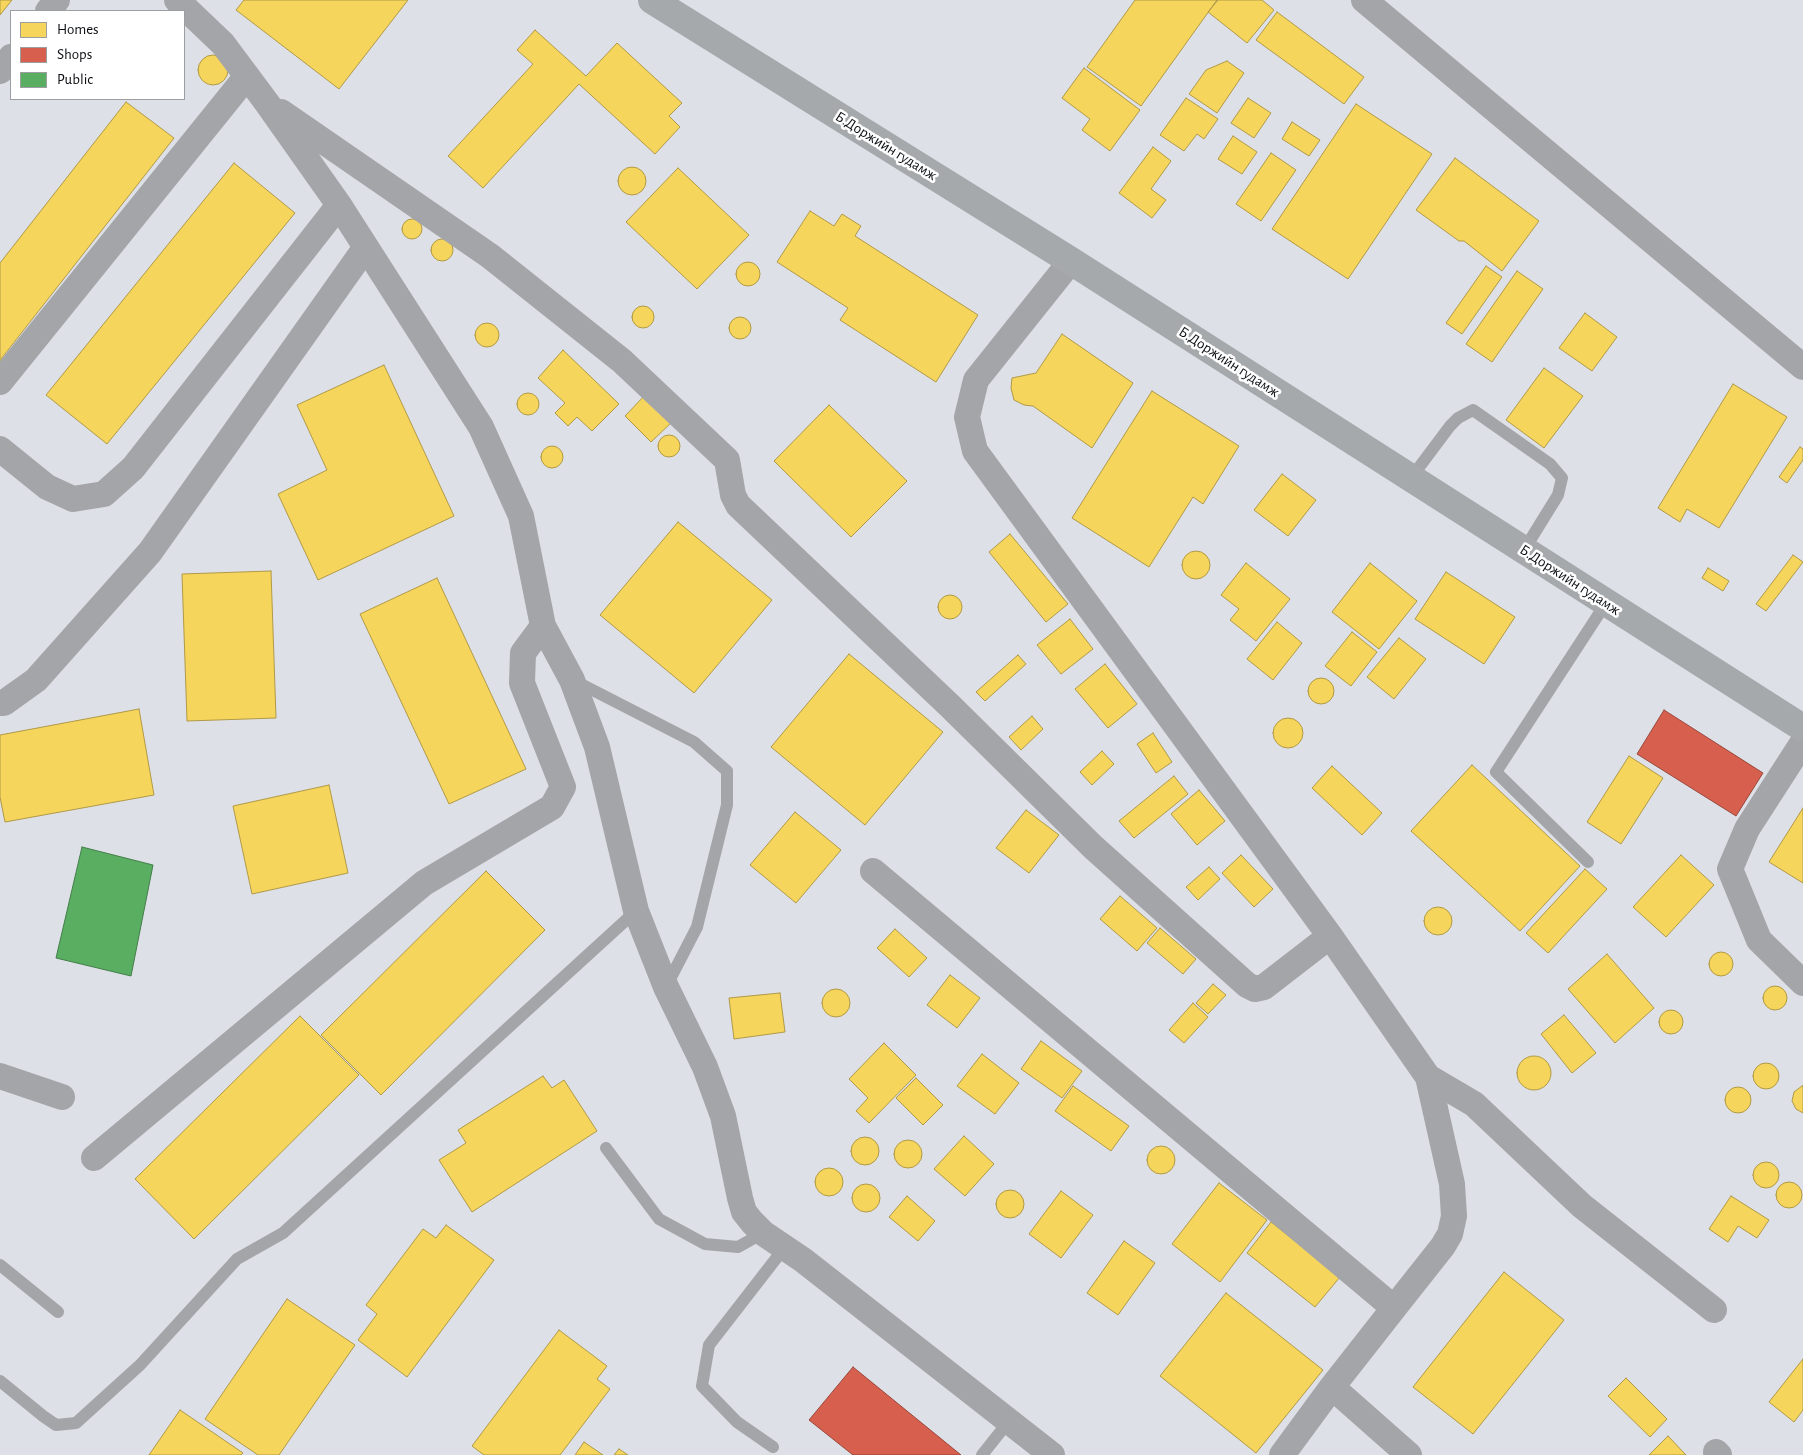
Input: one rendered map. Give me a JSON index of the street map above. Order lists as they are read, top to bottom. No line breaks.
{"streets":{"main road":["Б.Доржийн гудамж"]},"legend":["Homes","Shops","Public"]}
